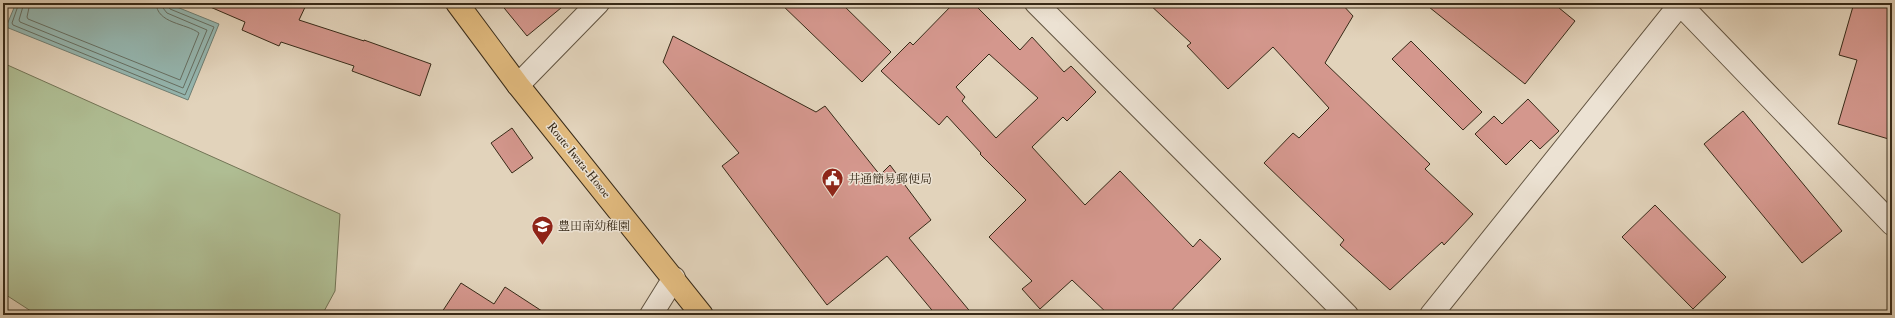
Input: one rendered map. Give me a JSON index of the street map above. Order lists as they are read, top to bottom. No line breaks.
{"streets":{"main road":["Route Iwata-Hosoe"]},"places":{"public building":["井通簡易郵便局"],"school or university":["豊田南幼稚園"]}}
